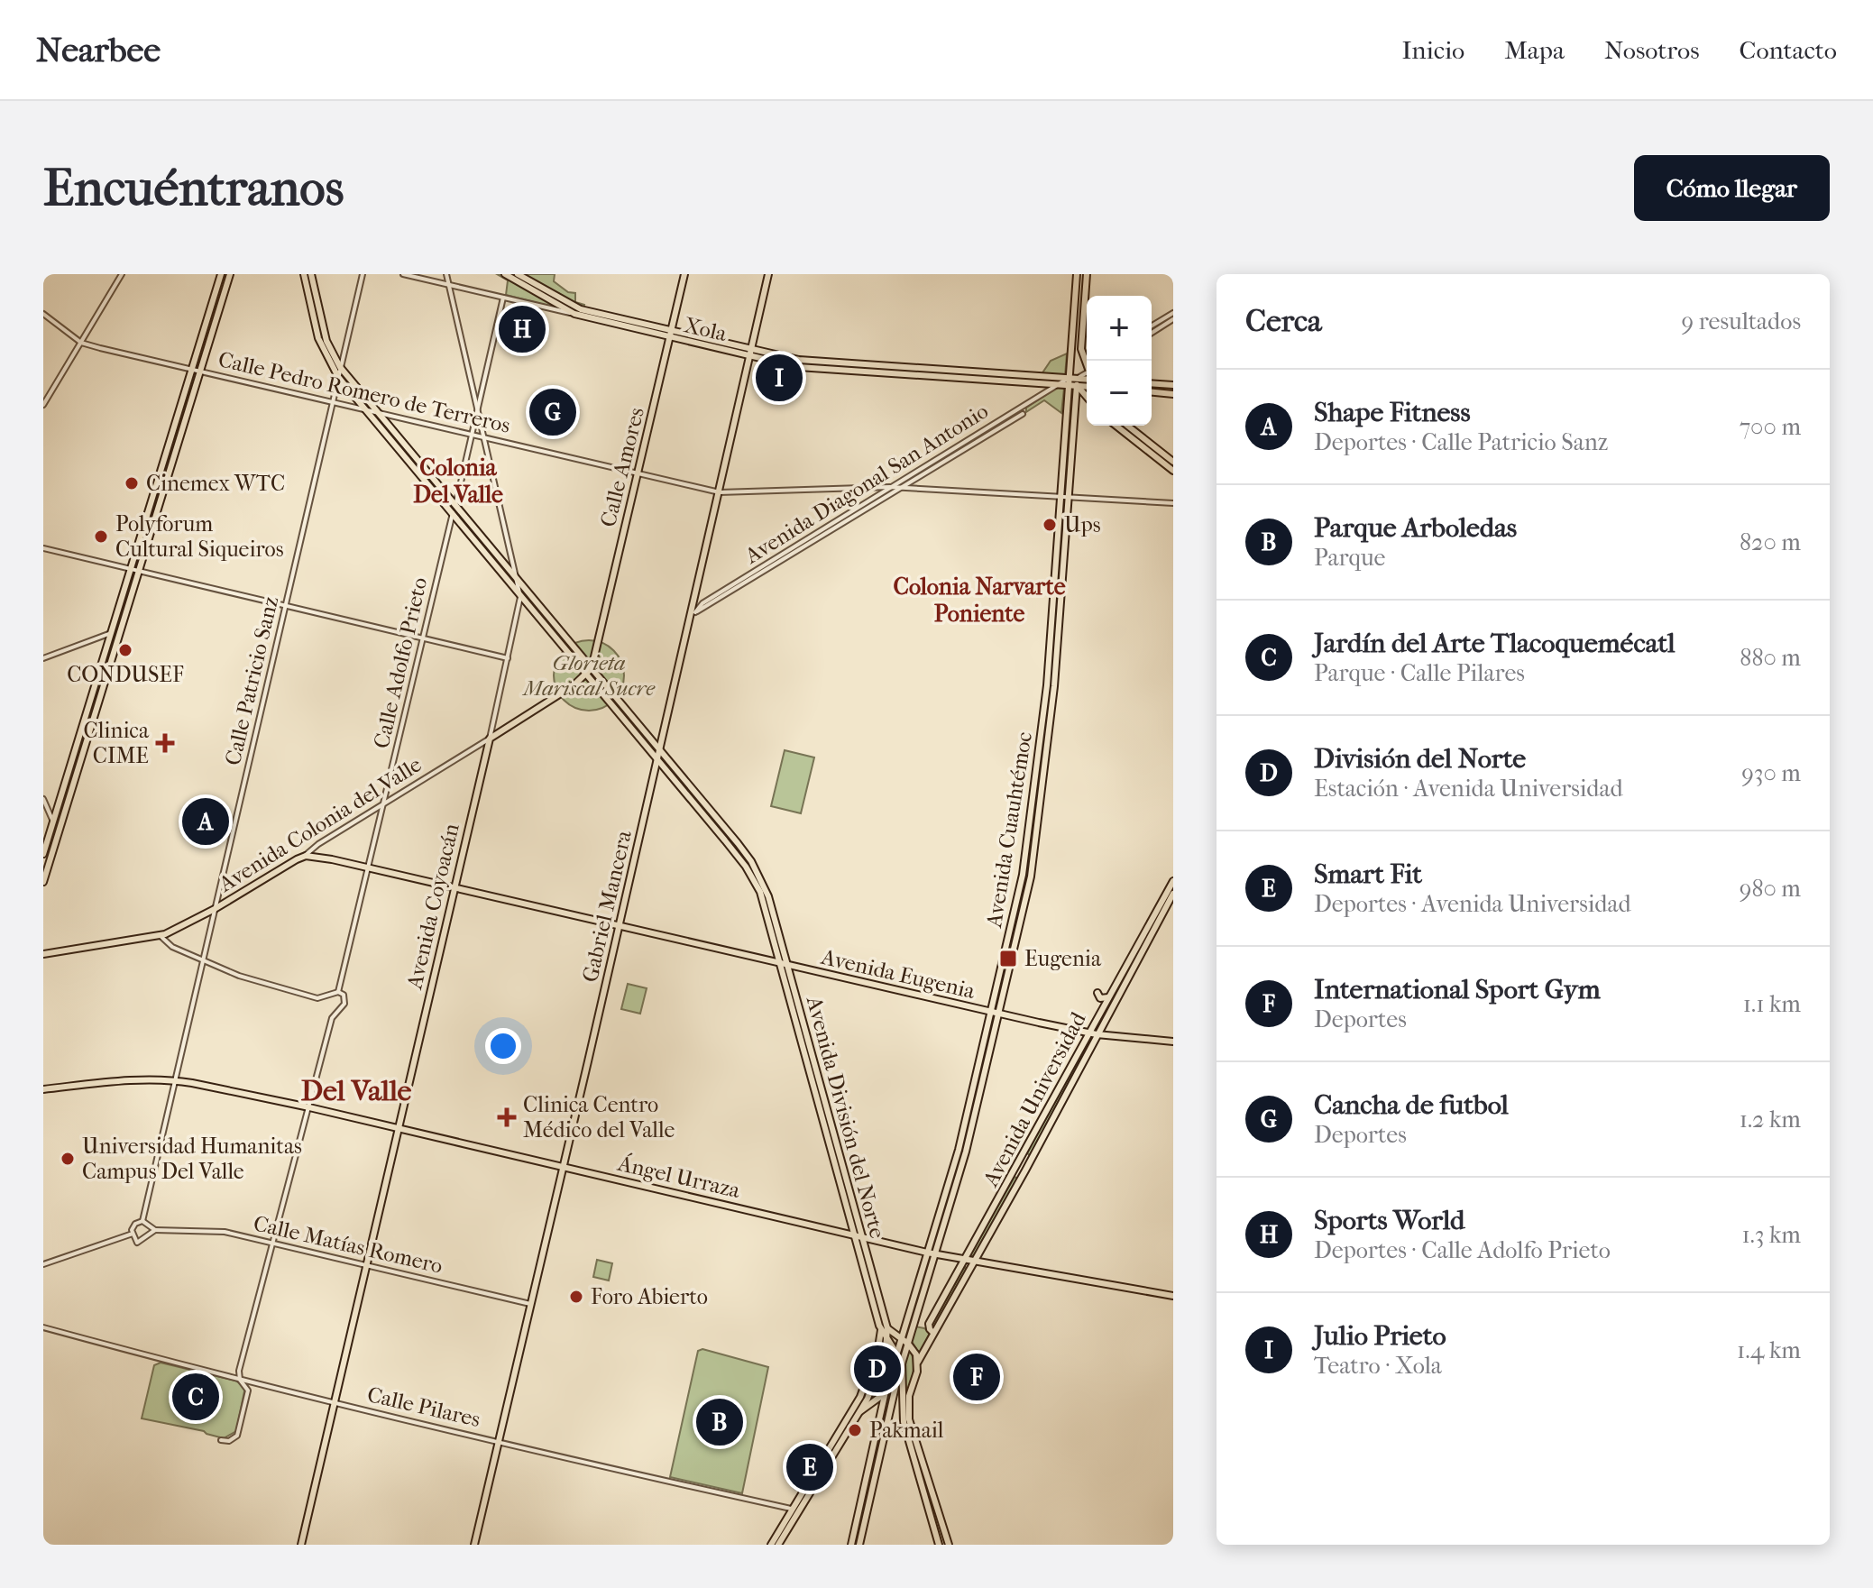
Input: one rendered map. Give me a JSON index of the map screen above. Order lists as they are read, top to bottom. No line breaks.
{"streets":{"main road":["Xola","Calle Amores","Avenida Colonia del Valle","Avenida Cuauhtémoc","Avenida Coyoacán","Gabriel Mancera","Avenida Eugenia","Avenida Universidad","Avenida División del Norte","Ángel Urraza"],"street":["Calle Pedro Romero de Terreros","Avenida Diagonal San Antonio","Calle Adolfo Prieto","Calle Patricio Sanz","Calle Matías Romero","Calle Pilares"]},"crossings":[["Xola","Calle Amores"],["Xola","Avenida Diagonal San Antonio"],["Xola","Calle Adolfo Prieto"],["Xola","Avenida Cuauhtémoc"],["Xola","Avenida Coyoacán"],["Xola","Gabriel Mancera"],["Calle Pedro Romero de Terreros","Calle Amores"],["Calle Pedro Romero de Terreros","Avenida Diagonal San Antonio"],["Calle Pedro Romero de Terreros","Calle Adolfo Prieto"],["Calle Pedro Romero de Terreros","Calle Patricio Sanz"],["Calle Pedro Romero de Terreros","Avenida Cuauhtémoc"],["Calle Pedro Romero de Terreros","Avenida Coyoacán"],["Calle Pedro Romero de Terreros","Gabriel Mancera"],["Calle Pedro Romero de Terreros","Avenida División del Norte"],["Calle Amores","Avenida Colonia del Valle"],["Calle Amores","Avenida División del Norte"],["Avenida Diagonal San Antonio","Gabriel Mancera"],["Calle Adolfo Prieto","Avenida Colonia del Valle"],["Calle Adolfo Prieto","Avenida Coyoacán"],["Calle Adolfo Prieto","Avenida División del Norte"],["Calle Adolfo Prieto","Ángel Urraza"],["Calle Adolfo Prieto","Calle Matías Romero"],["Calle Adolfo Prieto","Calle Pilares"],["Calle Patricio Sanz","Avenida Colonia del Valle"],["Calle Patricio Sanz","Avenida División del Norte"],["Calle Patricio Sanz","Ángel Urraza"],["Avenida Colonia del Valle","Avenida Coyoacán"],["Avenida Colonia del Valle","Avenida División del Norte"],["Avenida Cuauhtémoc","Avenida Eugenia"],["Avenida Cuauhtémoc","Avenida División del Norte"],["Avenida Cuauhtémoc","Ángel Urraza"],["Avenida Coyoacán","Avenida División del Norte"],["Avenida Coyoacán","Ángel Urraza"],["Avenida Coyoacán","Calle Matías Romero"],["Avenida Coyoacán","Calle Pilares"],["Gabriel Mancera","Avenida Eugenia"],["Gabriel Mancera","Avenida División del Norte"],["Gabriel Mancera","Ángel Urraza"],["Gabriel Mancera","Calle Matías Romero"],["Gabriel Mancera","Calle Pilares"],["Avenida Eugenia","Avenida Universidad"],["Avenida Eugenia","Avenida División del Norte"],["Avenida Universidad","Ángel Urraza"],["Avenida División del Norte","Ángel Urraza"]],"districts":["Colonia Del Valle","Colonia Narvarte Poniente","Del Valle"],"parks":["Glorieta Mariscal Sucre"],"places":{"other":["Cinemex WTC","Ups","Polyforum Cultural Siqueiros","CONDUSEF","Universidad Humanitas Campus Del Valle","Foro Abierto","Pakmail"],"health":["Clinica CIME","Clinica Centro Médico del Valle"],"transit":["Eugenia"]},"page":{"header":"Nearbee","nav":["Inicio","Mapa","Nosotros","Contacto"],"buttons":"Cómo llegar","title":"Encuéntranos","heading":["Cerca","9 resultados"],"map_buttons":["+","−"],"pins":["H","I","G","A","D","F","C","B","E"],"list":[{"mark":"A","name":"Shape Fitness","note":"Deportes · Calle Patricio Sanz","value":"700 m"},{"mark":"B","name":"Parque Arboledas","note":"Parque","value":"820 m"},{"mark":"C","name":"Jardín del Arte Tlacoquemécatl","note":"Parque · Calle Pilares","value":"880 m"},{"mark":"D","name":"División del Norte","note":"Estación · Avenida Universidad","value":"930 m"},{"mark":"E","name":"Smart Fit","note":"Deportes · Avenida Universidad","value":"980 m"},{"mark":"F","name":"International Sport Gym","note":"Deportes","value":"1.1 km"},{"mark":"G","name":"Cancha de futbol","note":"Deportes","value":"1.2 km"},{"mark":"H","name":"Sports World","note":"Deportes · Calle Adolfo Prieto","value":"1.3 km"},{"mark":"I","name":"Julio Prieto","note":"Teatro · Xola","value":"1.4 km"}]}}
